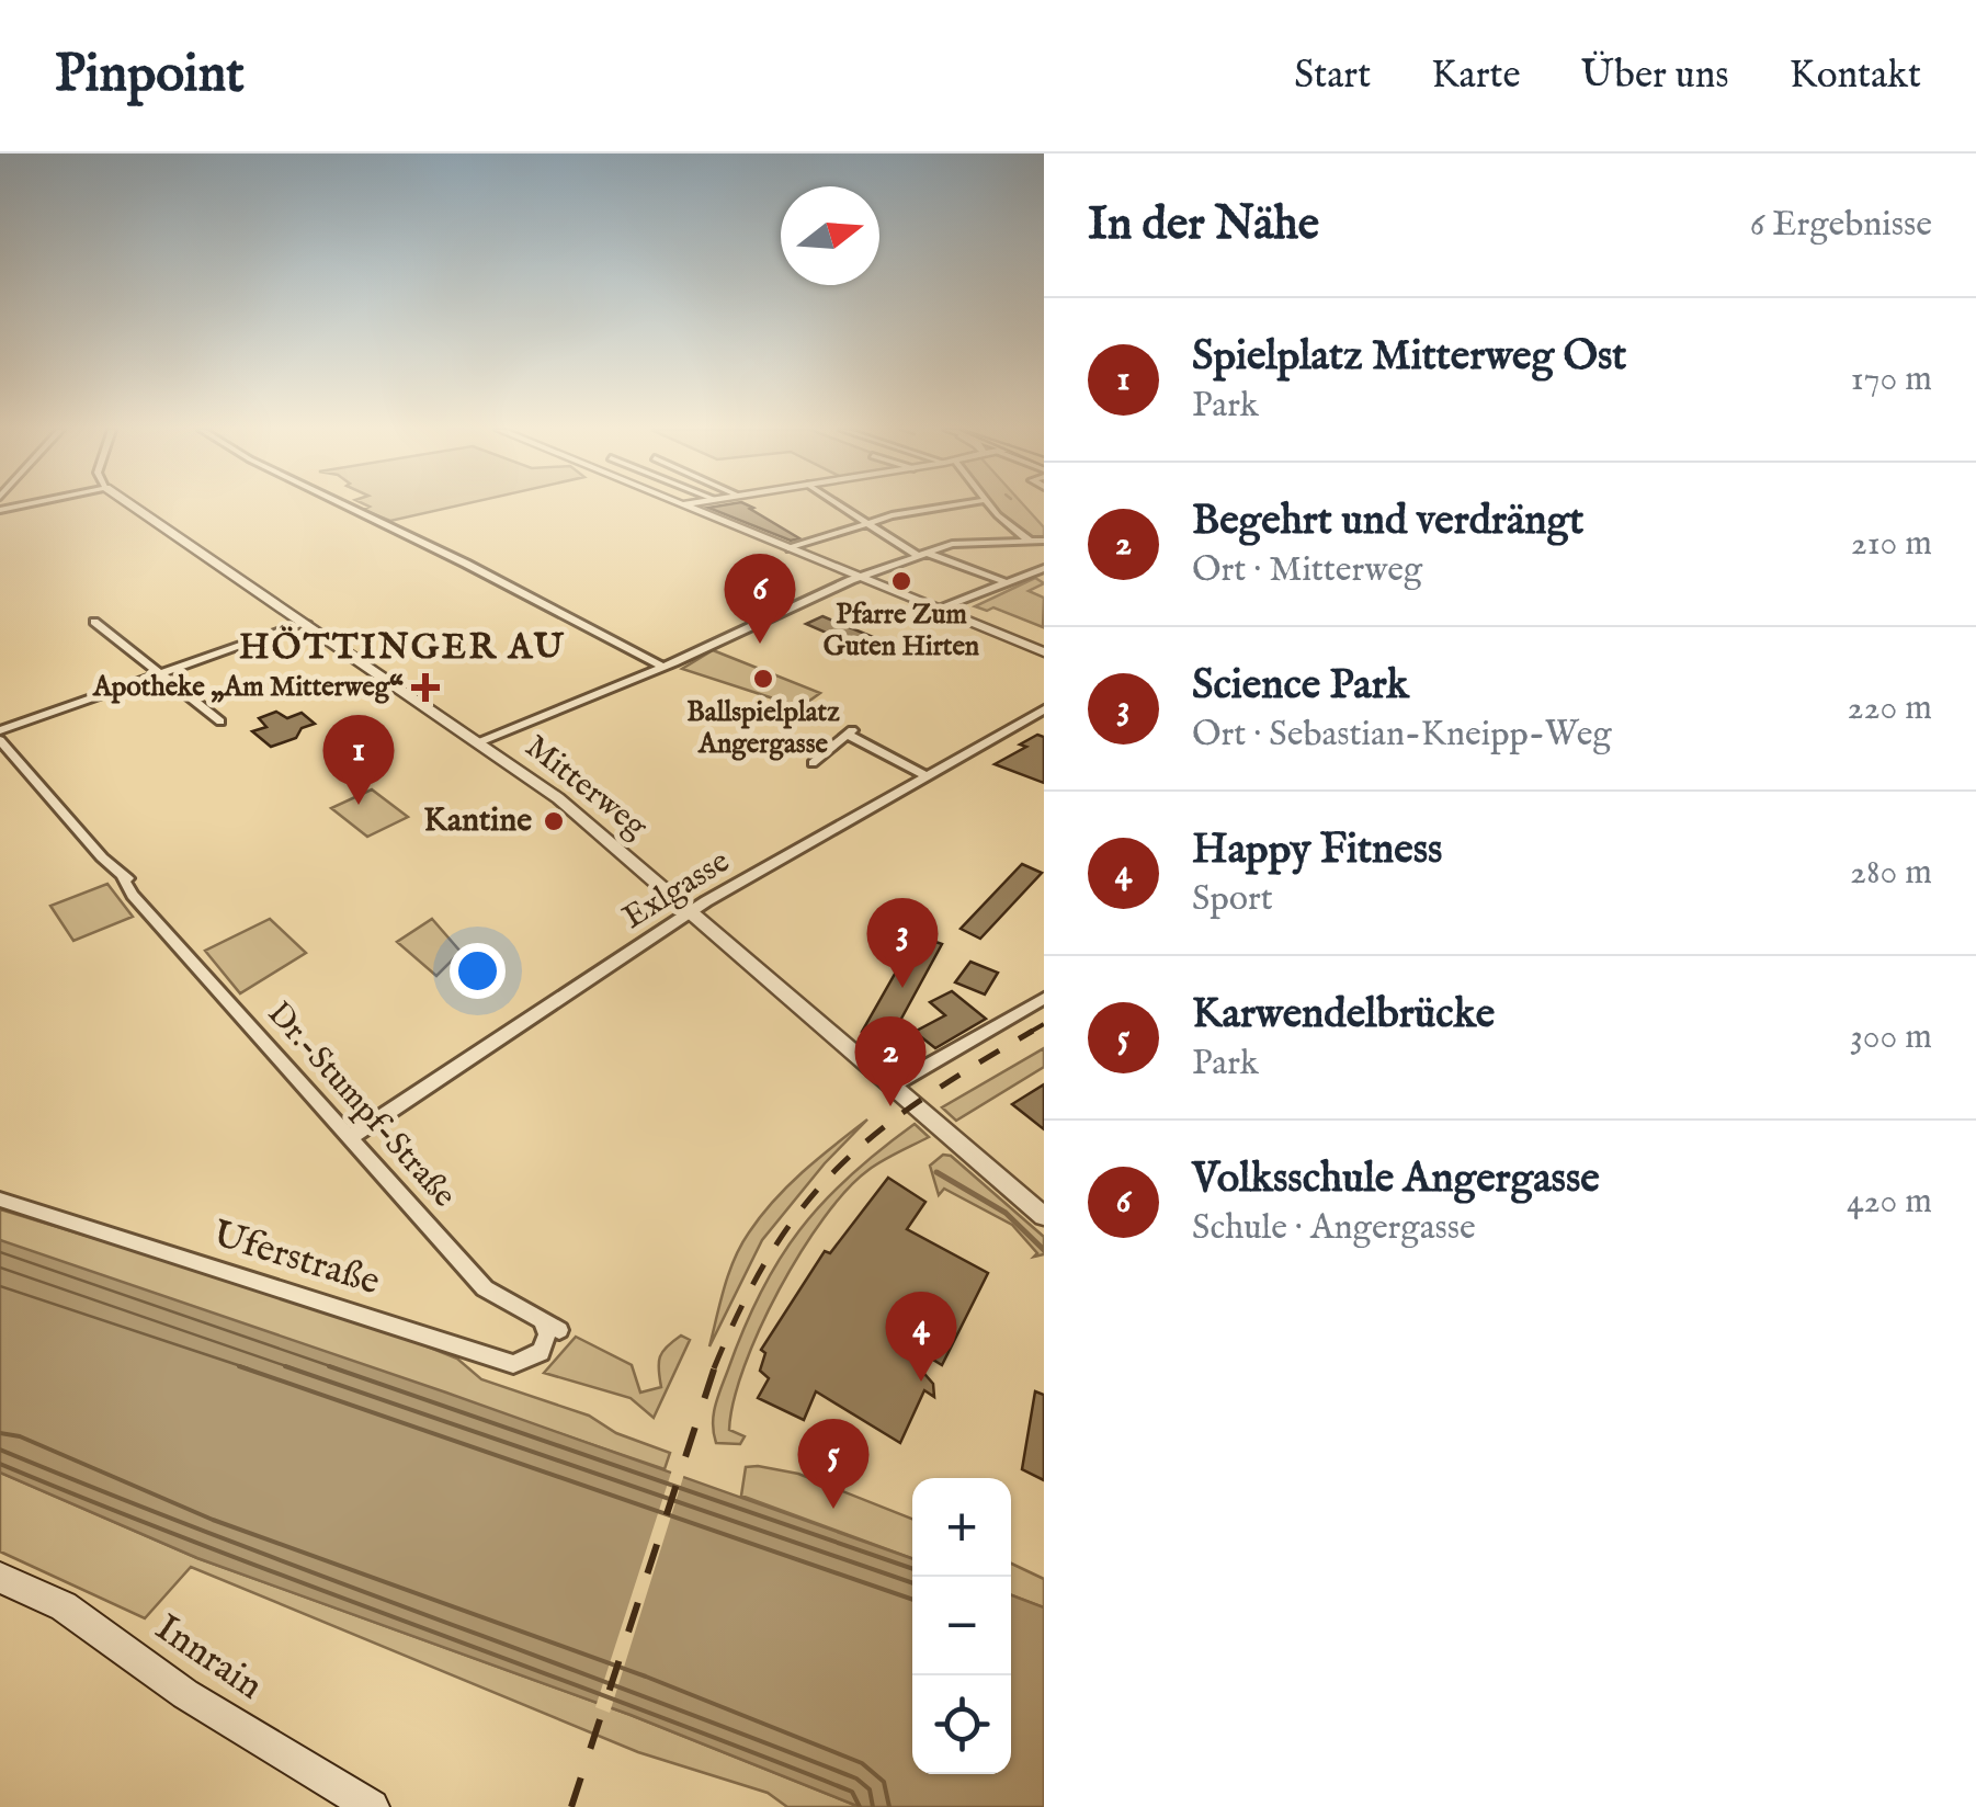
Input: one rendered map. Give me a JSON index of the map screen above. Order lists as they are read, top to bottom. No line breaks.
{"streets":{"main road":["Innrain"],"street":["Mitterweg","Exlgasse","Dr.-Stumpf-Straße","Uferstraße"]},"crossings":[["Mitterweg","Exlgasse"],["Exlgasse","Dr.-Stumpf-Straße"],["Dr.-Stumpf-Straße","Uferstraße"]],"districts":["HÖTTINGER AU"],"places":{"other":["Pfarre Zum Guten Hirten","Ballspielplatz Angergasse","Kantine"],"health":["Apotheke „Am Mitterweg“"]},"north":"right","page":{"header":"Pinpoint","nav":["Start","Karte","Über uns","Kontakt"],"heading":["In der Nähe","6 Ergebnisse"],"list":[{"mark":"1","name":"Spielplatz Mitterweg Ost","note":"Park","value":"170 m"},{"mark":"2","name":"Begehrt und verdrängt","note":"Ort · Mitterweg","value":"210 m"},{"mark":"3","name":"Science Park","note":"Ort · Sebastian-Kneipp-Weg","value":"220 m"},{"mark":"4","name":"Happy Fitness","note":"Sport","value":"280 m"},{"mark":"5","name":"Karwendelbrücke","note":"Park","value":"300 m"},{"mark":"6","name":"Volksschule Angergasse","note":"Schule · Angergasse","value":"420 m"}],"pins":["6","1","3","2","4","5"],"map_buttons":["+","−"]}}
